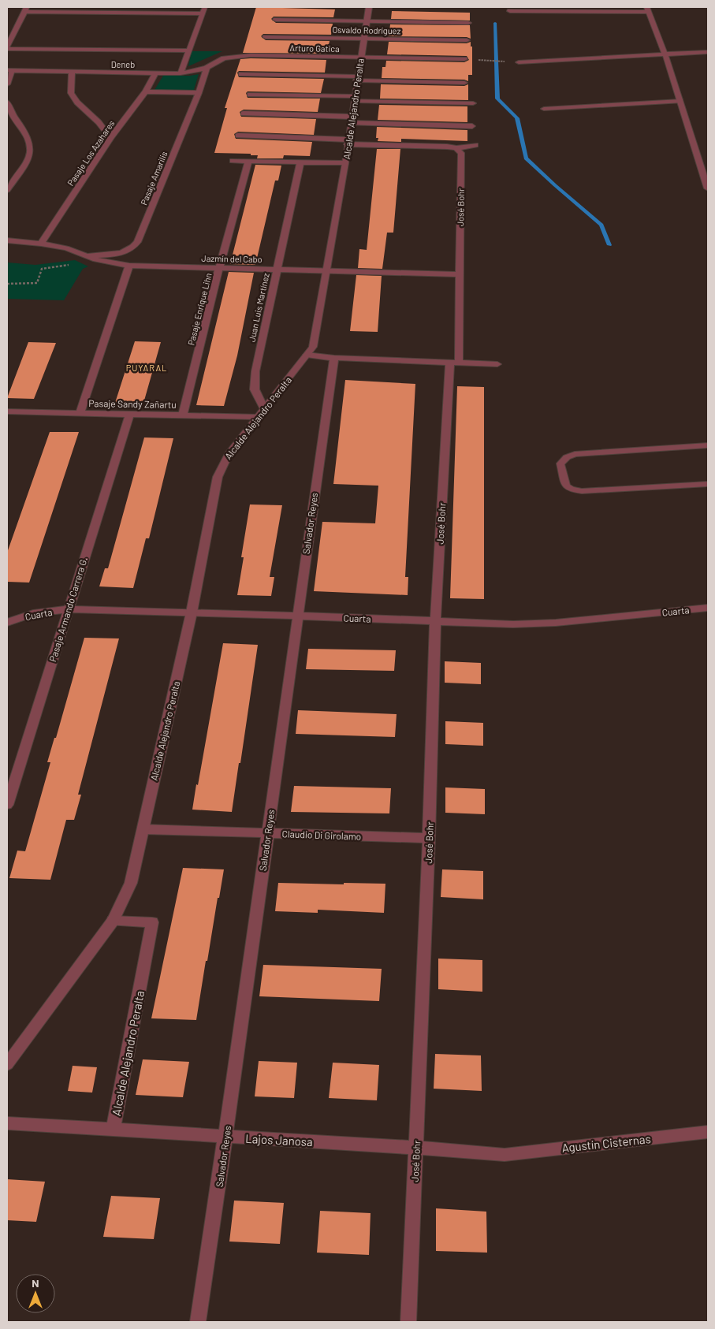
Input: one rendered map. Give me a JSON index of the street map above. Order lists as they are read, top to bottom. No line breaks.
{"streets":{"street":["Osvaldo Rodríguez","Arturo Gatica","Deneb","Alcalde Alejandro Peralta","Pasaje Los Azahares","Pasaje Amarilis","José Bohr","Jazmín del Cabo","Juan Luis Martínez","Pasaje Enrique Lihn","Pasaje Sandy Zañartu","Salvador Reyes","Pasaje Armando Carrera G.","Cuarta","Claudio Di Girolamo","Lajos Janosa","Agustín Cisternas"]},"crossings":[["Osvaldo Rodríguez","Alcalde Alejandro Peralta"],["Arturo Gatica","Deneb"],["Arturo Gatica","Alcalde Alejandro Peralta"],["Deneb","Pasaje Los Azahares"],["Deneb","Pasaje Amarilis"],["Alcalde Alejandro Peralta","Jazmín del Cabo"],["Alcalde Alejandro Peralta","Juan Luis Martínez"],["Alcalde Alejandro Peralta","Pasaje Sandy Zañartu"],["Alcalde Alejandro Peralta","Cuarta"],["Alcalde Alejandro Peralta","Claudio Di Girolamo"],["Alcalde Alejandro Peralta","Lajos Janosa"],["Pasaje Los Azahares","Jazmín del Cabo"],["Pasaje Amarilis","Jazmín del Cabo"],["José Bohr","Jazmín del Cabo"],["José Bohr","Cuarta"],["José Bohr","Claudio Di Girolamo"],["José Bohr","Lajos Janosa"],["Jazmín del Cabo","Juan Luis Martínez"],["Jazmín del Cabo","Pasaje Enrique Lihn"],["Pasaje Enrique Lihn","Pasaje Sandy Zañartu"],["Pasaje Sandy Zañartu","Pasaje Armando Carrera G."],["Salvador Reyes","Cuarta"],["Salvador Reyes","Claudio Di Girolamo"],["Salvador Reyes","Lajos Janosa"],["Pasaje Armando Carrera G.","Cuarta"],["Lajos Janosa","Agustín Cisternas"]],"districts":["PUYARAL"],"north":"top"}
